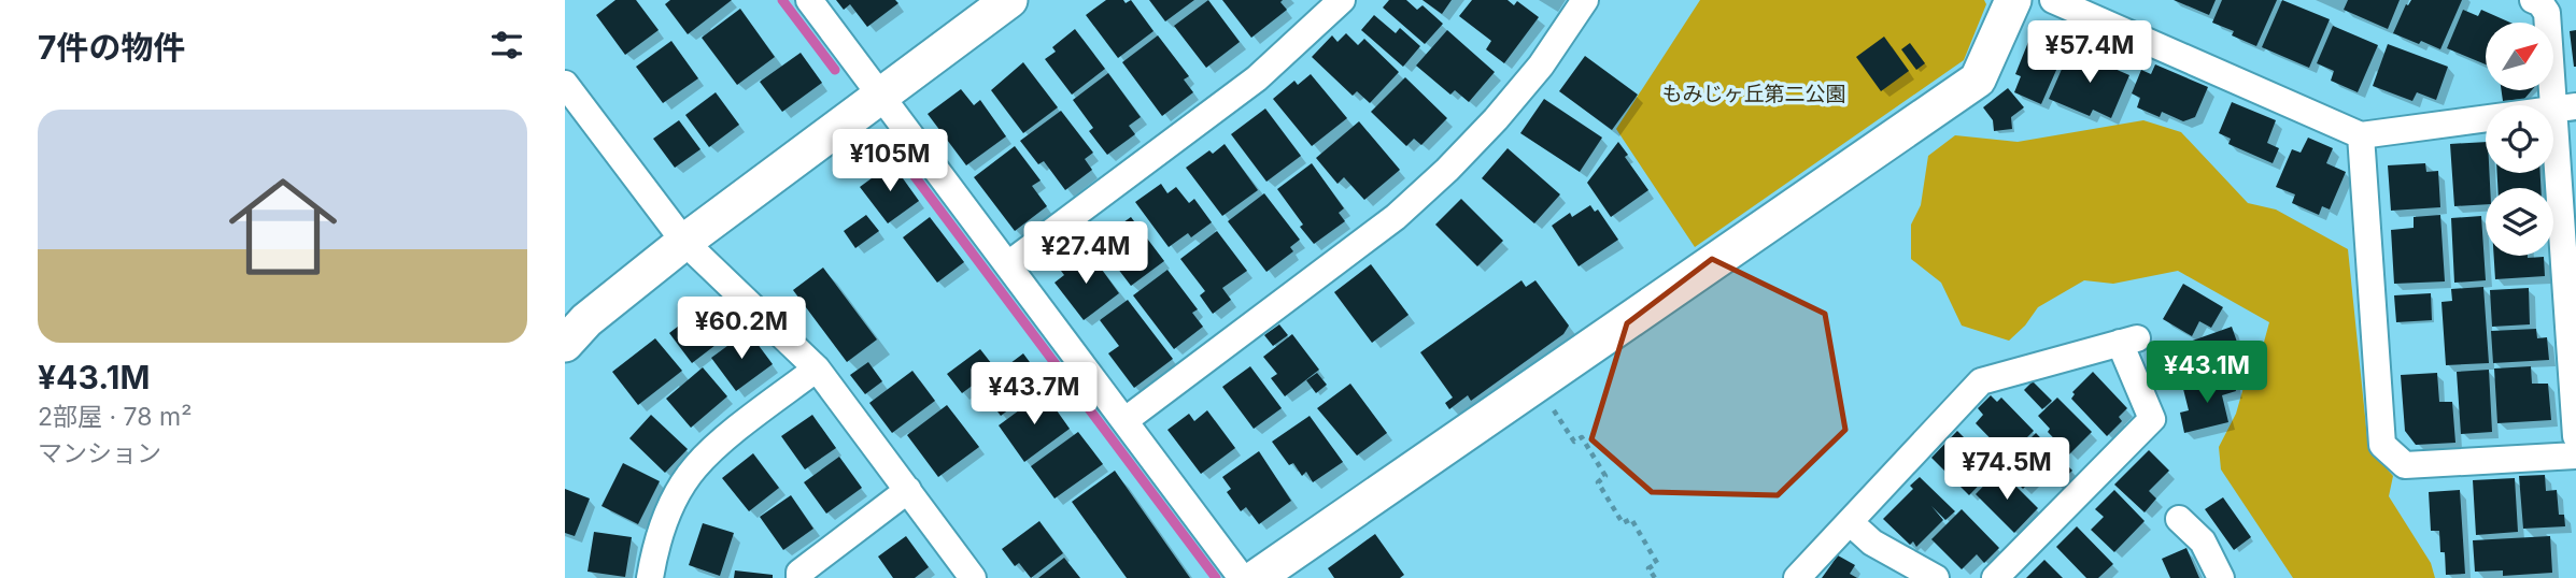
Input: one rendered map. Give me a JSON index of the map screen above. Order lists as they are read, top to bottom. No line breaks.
{"parks":["もみじヶ丘第二公園"],"north":"top right","page":{"heading":"7件の物件","price":["¥57.4M","¥105M","¥27.4M","¥60.2M","¥43.1M","¥43.7M","¥74.5M"],"list":[{"name":"¥43.1M","note":"2部屋 · 78 m² · マンション"}]}}
